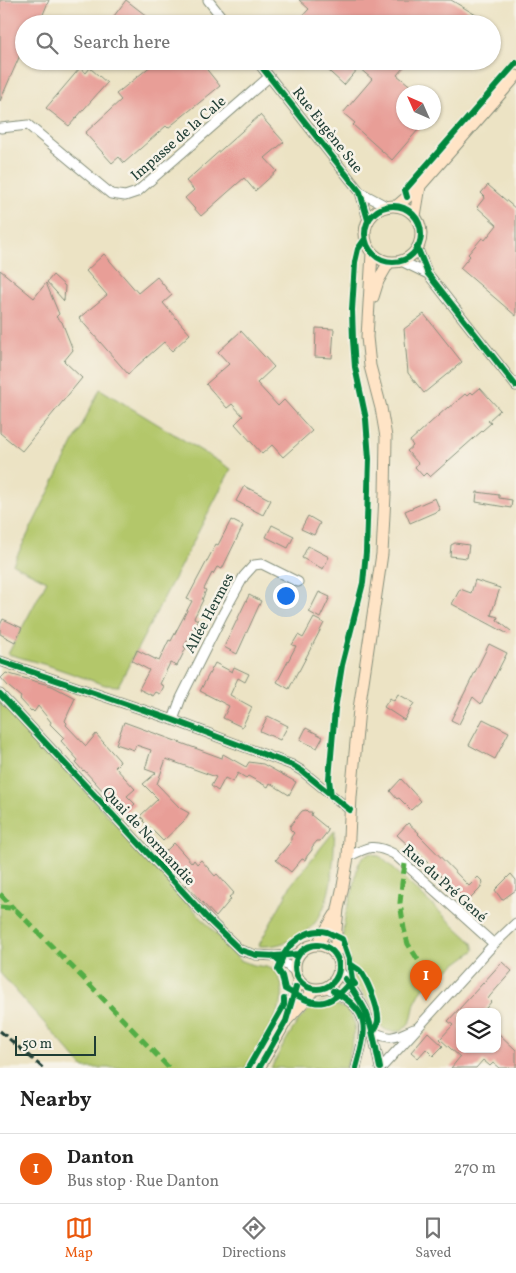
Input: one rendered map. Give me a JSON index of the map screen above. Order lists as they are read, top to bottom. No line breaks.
{"streets":{"street":["Rue Eugène Sue","Impasse de la Cale","Allée Hermes","Quai de Normandie","Rue du Pré Gené"]},"crossings":[["Rue Eugène Sue","Impasse de la Cale"]],"scale_bar":"50 m","north":"top left","page":{"search":"Search here","pins":"1","scale":"50 m","heading":"Nearby","list":[{"mark":"1","name":"Danton","note":"Bus stop · Rue Danton","value":"270 m"}],"nav":["Map","Directions","Saved"]}}
